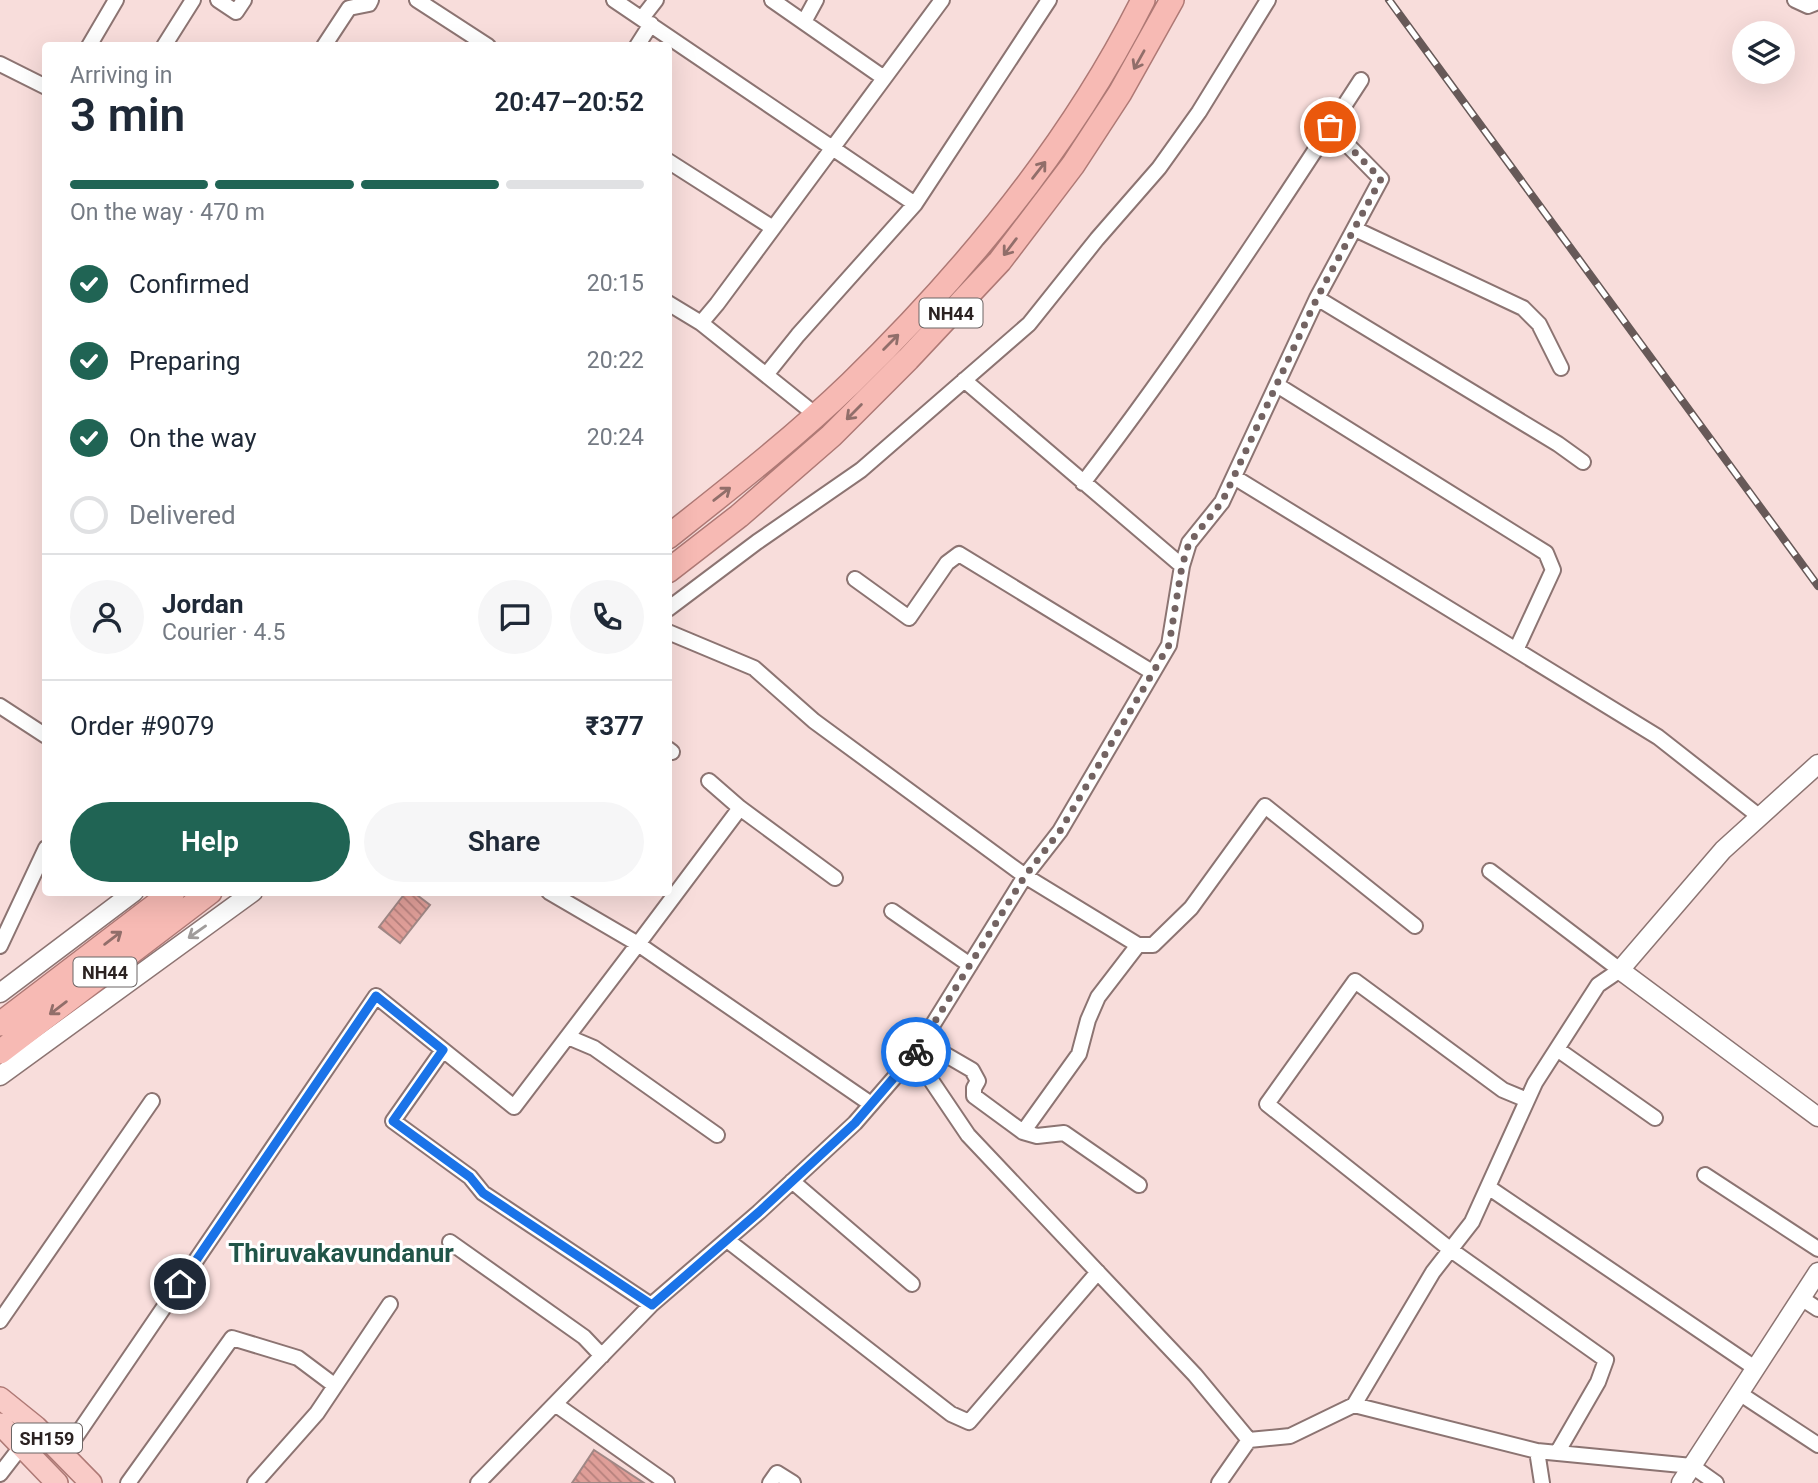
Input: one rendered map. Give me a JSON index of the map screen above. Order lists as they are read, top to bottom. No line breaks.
{"streets":{"highway":["NH44"],"main road":["SH159"]},"districts":["Thiruvakavundanur"],"page":{"heading":["3 min","Arriving in","20:47–20:52"],"panel":["Jordan","Courier · 4.5","Order #9079","₹377"],"bar":"On the way · 470 m","list":[["Confirmed","20:15"],["Preparing","20:22"],["On the way","20:24"],"Delivered"],"buttons":["Help","Share"]}}
